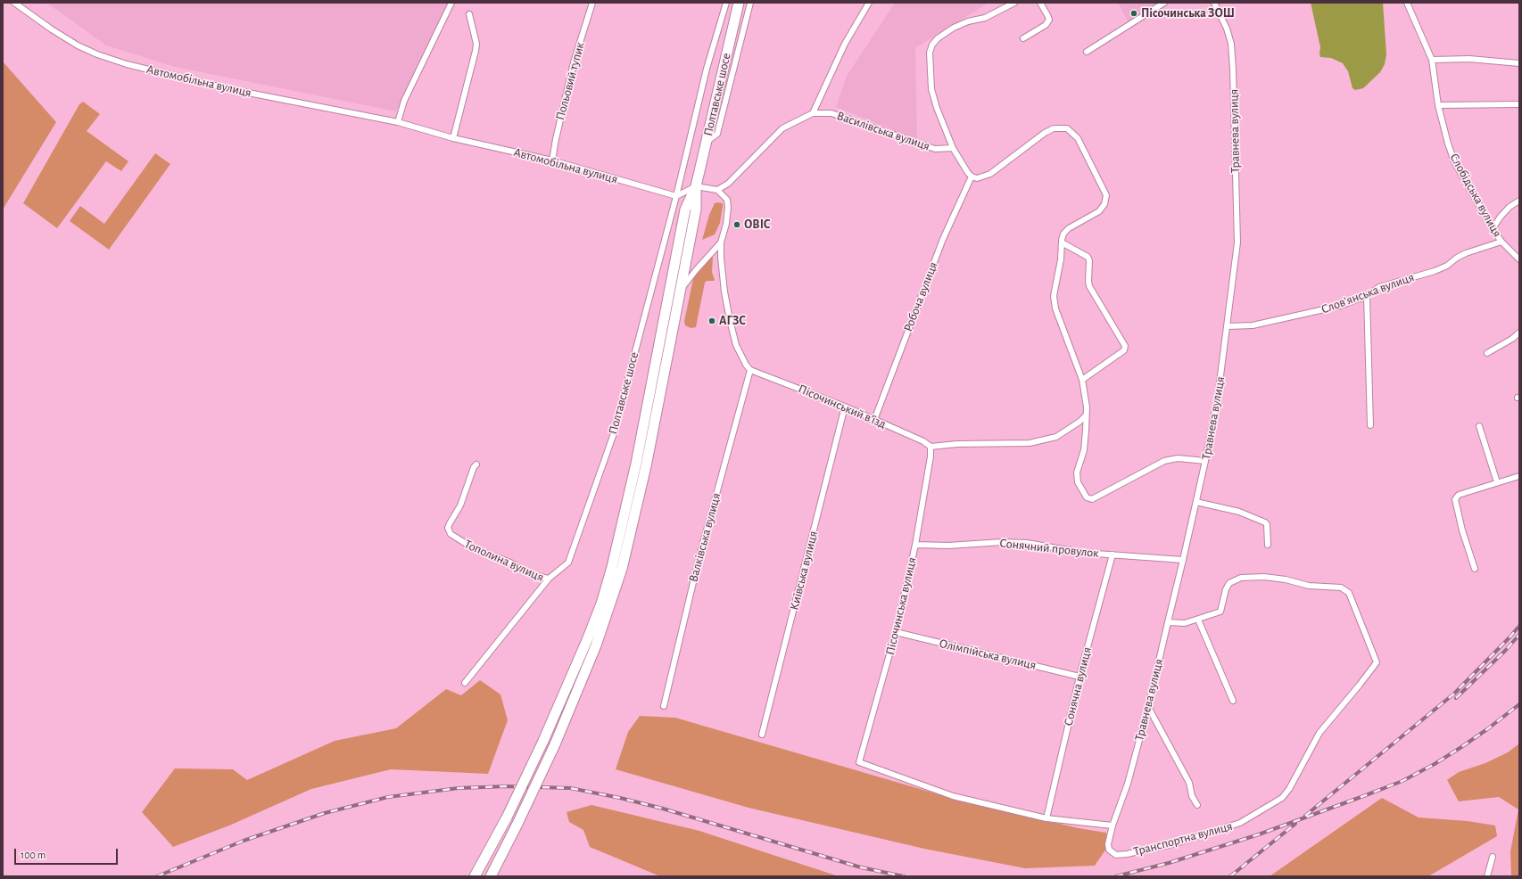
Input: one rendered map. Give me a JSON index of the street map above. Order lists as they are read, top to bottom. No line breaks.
{"streets":{"highway":["Полтавське шосе"],"street":["Автомобільна вулиця","Польовий тупик","Василівська вулиця","Травнева вулиця","Слобідська вулиця","Слов’янська вулиця","Робоча вулиця","Пісочинський в’їзд","Валківська вулиця","Сонячний провулок","Тополина вулиця","Київська вулиця","Пісочинська вулиця","Олімпійська вулиця","Сонячна вулиця","Транспортна вулиця"]},"crossings":[["Автомобільна вулиця","Польовий тупик"],["Автомобільна вулиця","Полтавське шосе"],["Полтавське шосе","Тополина вулиця"],["Василівська вулиця","Робоча вулиця"],["Травнева вулиця","Слов’янська вулиця"],["Травнева вулиця","Сонячний провулок"],["Травнева вулиця","Транспортна вулиця"],["Слобідська вулиця","Слов’янська вулиця"],["Робоча вулиця","Пісочинський в’їзд"],["Пісочинський в’їзд","Валківська вулиця"],["Пісочинський в’їзд","Київська вулиця"],["Пісочинський в’їзд","Пісочинська вулиця"],["Сонячний провулок","Пісочинська вулиця"],["Сонячний провулок","Сонячна вулиця"],["Пісочинська вулиця","Олімпійська вулиця"],["Пісочинська вулиця","Сонячна вулиця"],["Олімпійська вулиця","Сонячна вулиця"]],"places":["Пісочинська ЗОШ","ОВІС","АГЗС"],"scale_bar":"100 m"}
